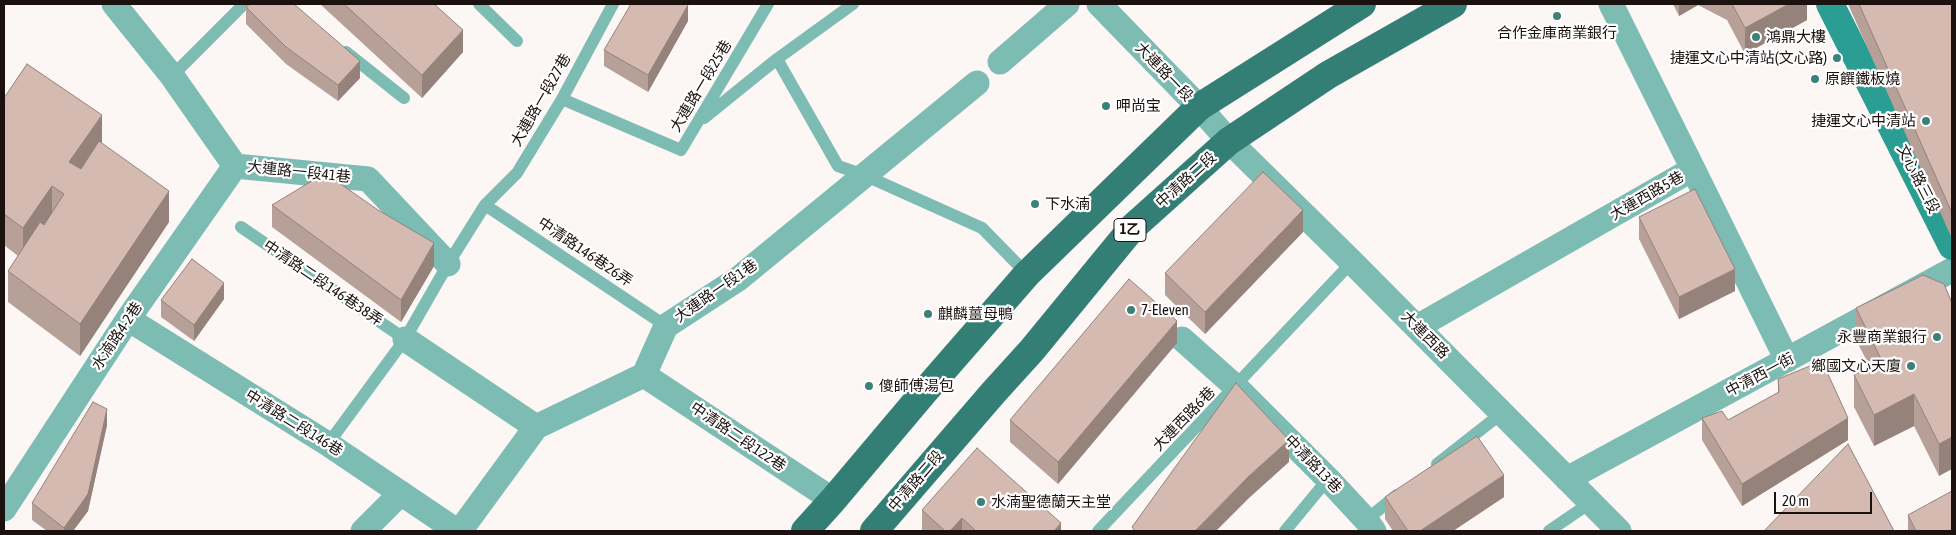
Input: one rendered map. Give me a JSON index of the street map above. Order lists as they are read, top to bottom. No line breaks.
{"streets":{"main road":["文心路三段","中清路二段","1乙"],"street":["大連路一段","大連路一段41巷","大連西路5巷","中清路二段146巷38弄","大連路一段1巷","大連西路","水湳路4-2巷","中清西一街","中清路二段146巷","中清路二段122巷","中清路13巷"],"lane":["大連路一段25巷","大連路一段27巷","中清路146巷26弄","大連西路6巷"]},"crossings":[["大連路一段","中清路二段"],["大連路一段","1乙"],["大連路一段","大連西路"],["大連路一段25巷","大連路一段27巷"],["大連路一段27巷","中清路146巷26弄"],["大連路一段41巷","水湳路4-2巷"],["中清路二段","大連西路"],["大連西路5巷","大連西路"],["大連西路5巷","中清西一街"],["1乙","中清路二段122巷"],["中清路146巷26弄","大連路一段1巷"],["大連路一段1巷","中清路二段122巷"],["大連西路","中清西一街"],["大連西路","大連西路6巷"],["水湳路4-2巷","中清路二段146巷"],["大連西路6巷","中清路13巷"]],"places":["合作金庫商業銀行","鴻鼎大樓","捷運文心中清站(文心路)","原饌鐵板燒","呷尚宝","捷運文心中清站","下水湳","7-Eleven","麒麟薑母鴨","永豐商業銀行","鄉國文心天廈","傻師傅湯包","水湳聖德蘭天主堂"],"scale_bar":"20 m"}
